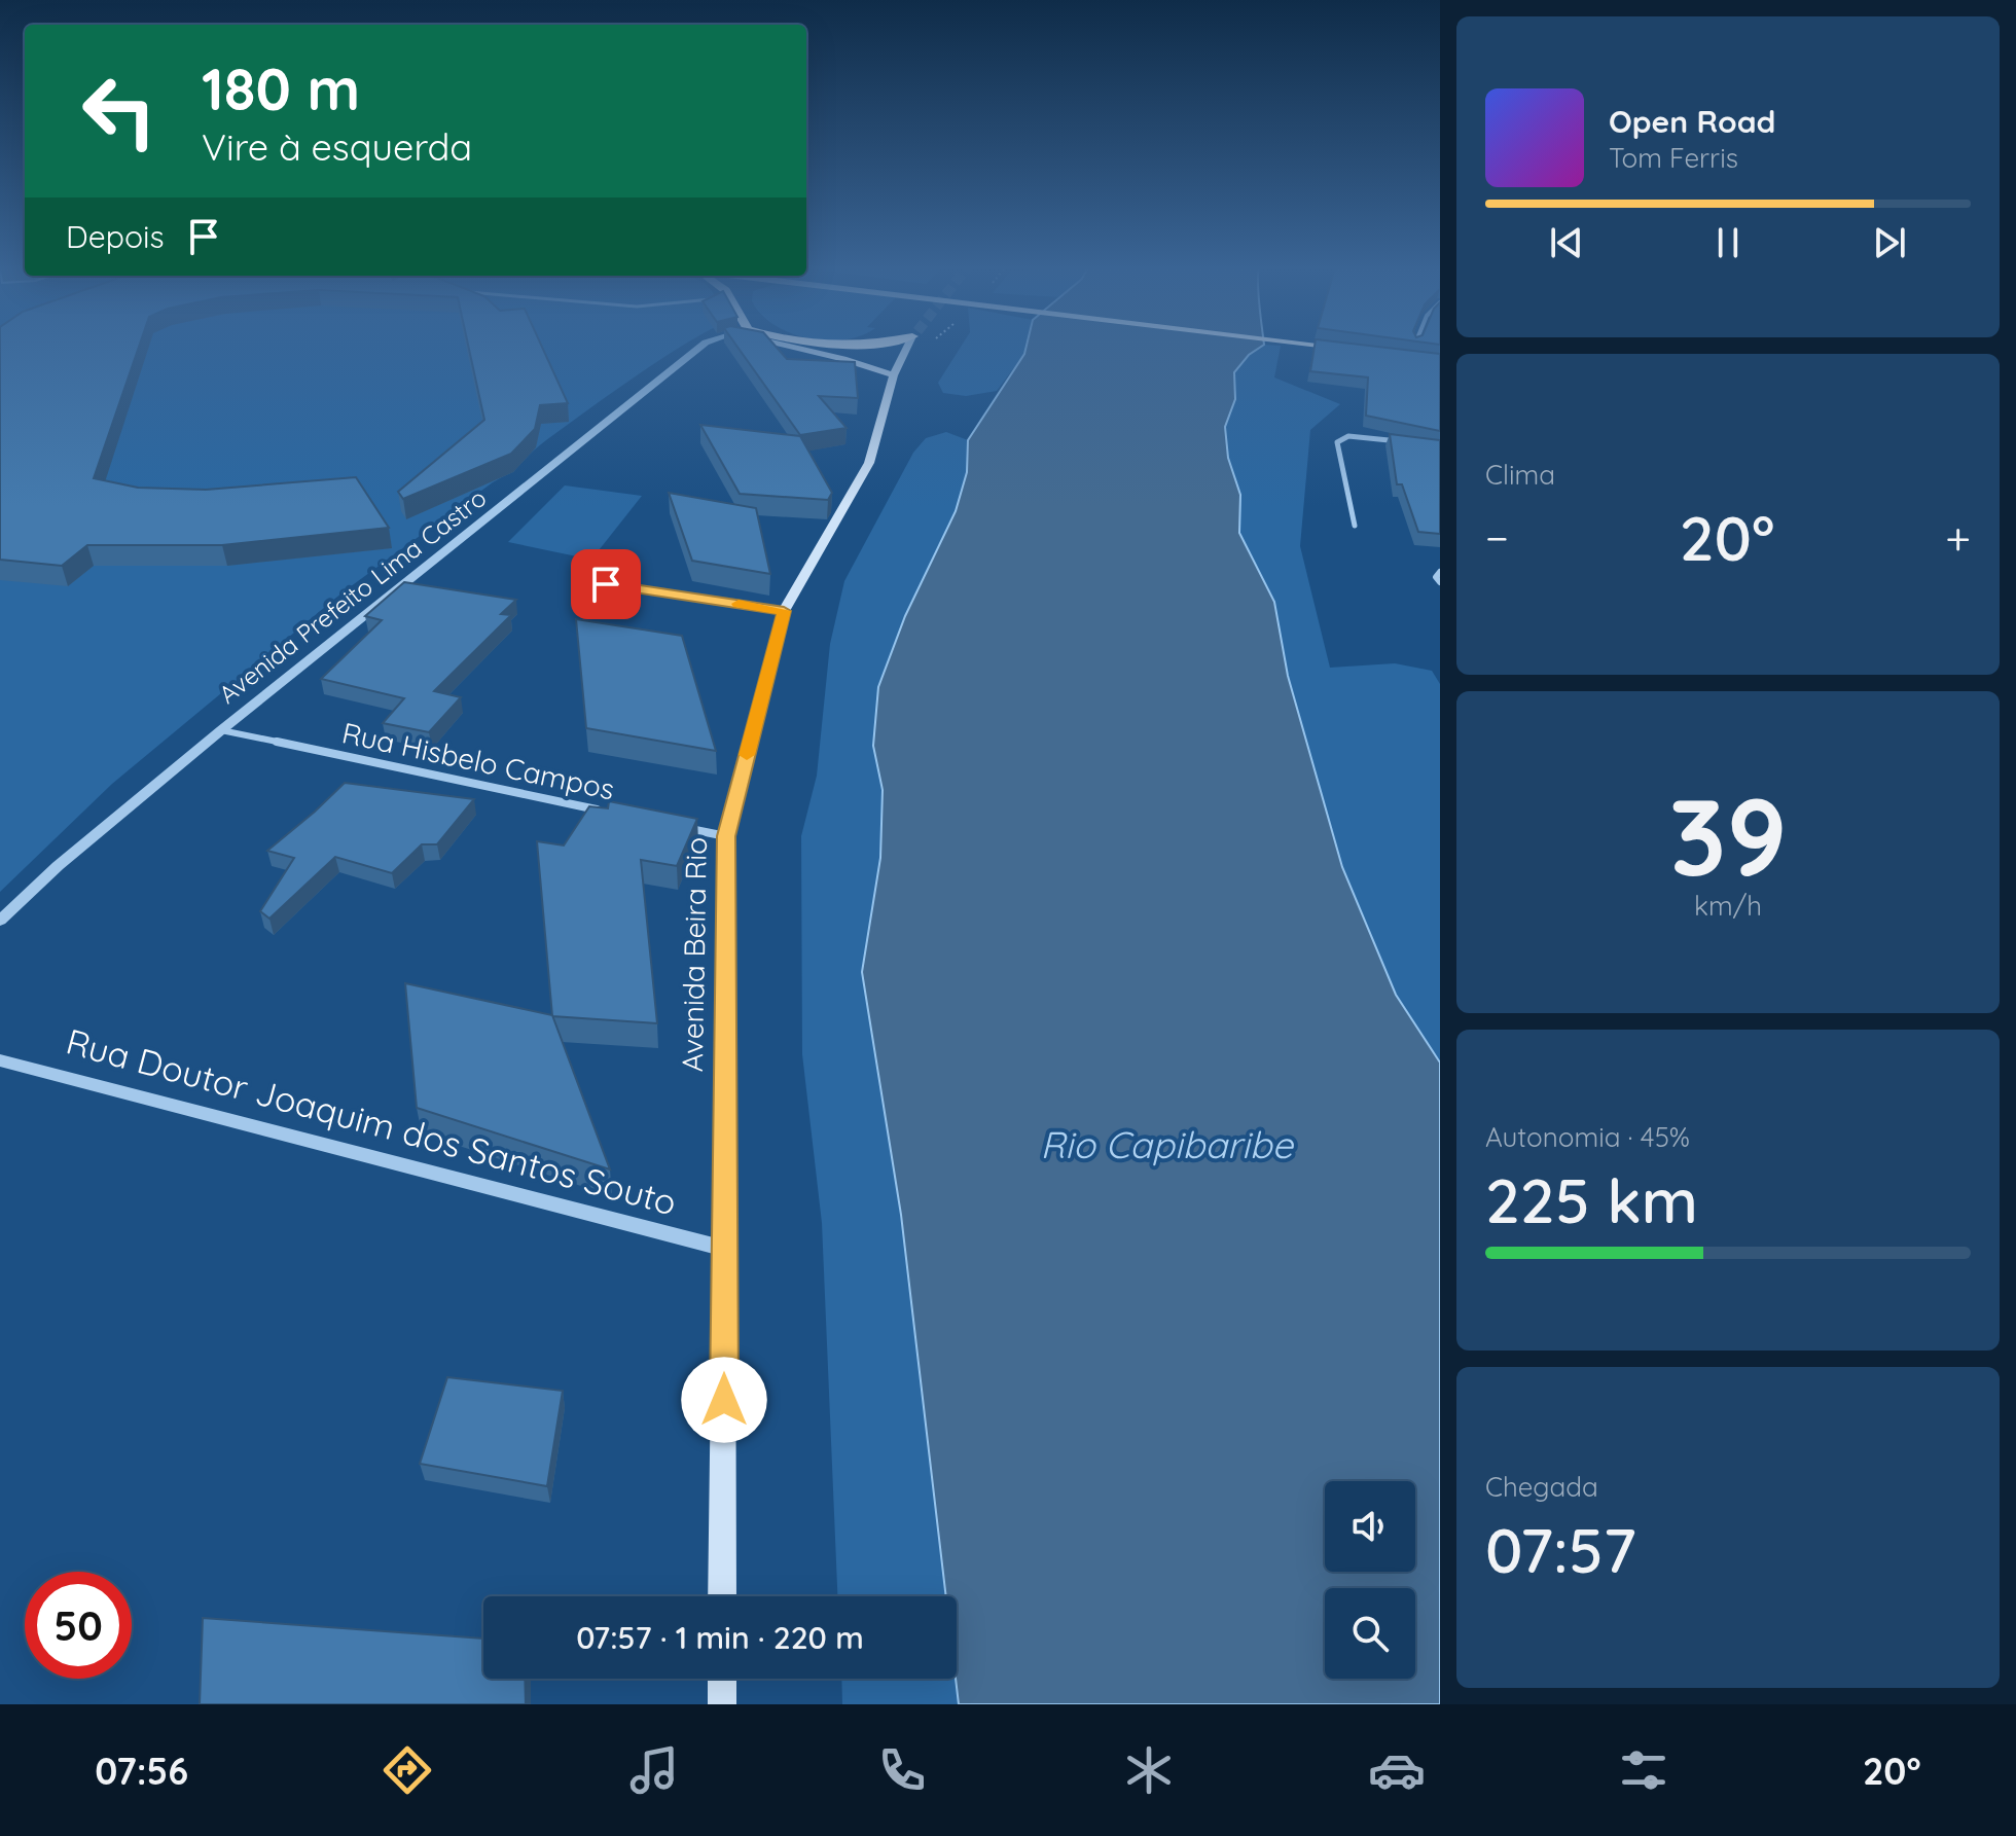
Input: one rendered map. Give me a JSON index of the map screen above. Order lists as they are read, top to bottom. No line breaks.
{"streets":{"main road":["Avenida Beira Rio"],"street":["Avenida Prefeito Lima Castro","Rua Hisbelo Campos","Rua Doutor Joaquim dos Santos Souto"]},"crossings":[["Avenida Prefeito Lima Castro","Rua Hisbelo Campos"],["Avenida Beira Rio","Rua Doutor Joaquim dos Santos Souto"]],"water":["Rio Capibaribe"],"page":{"turn":["180 m","Vire à esquerda"],"song":["Open Road","Tom Ferris"],"then":"Depois","tile":["Clima",["39","km/h"],["Autonomia · 45%","225 km"],["Chegada","07:57"]],"heat":["−","20°","+"],"limit":"50","trip":"07:57 · 1 min · 220 m","tabs":["07:56","20°"]}}
